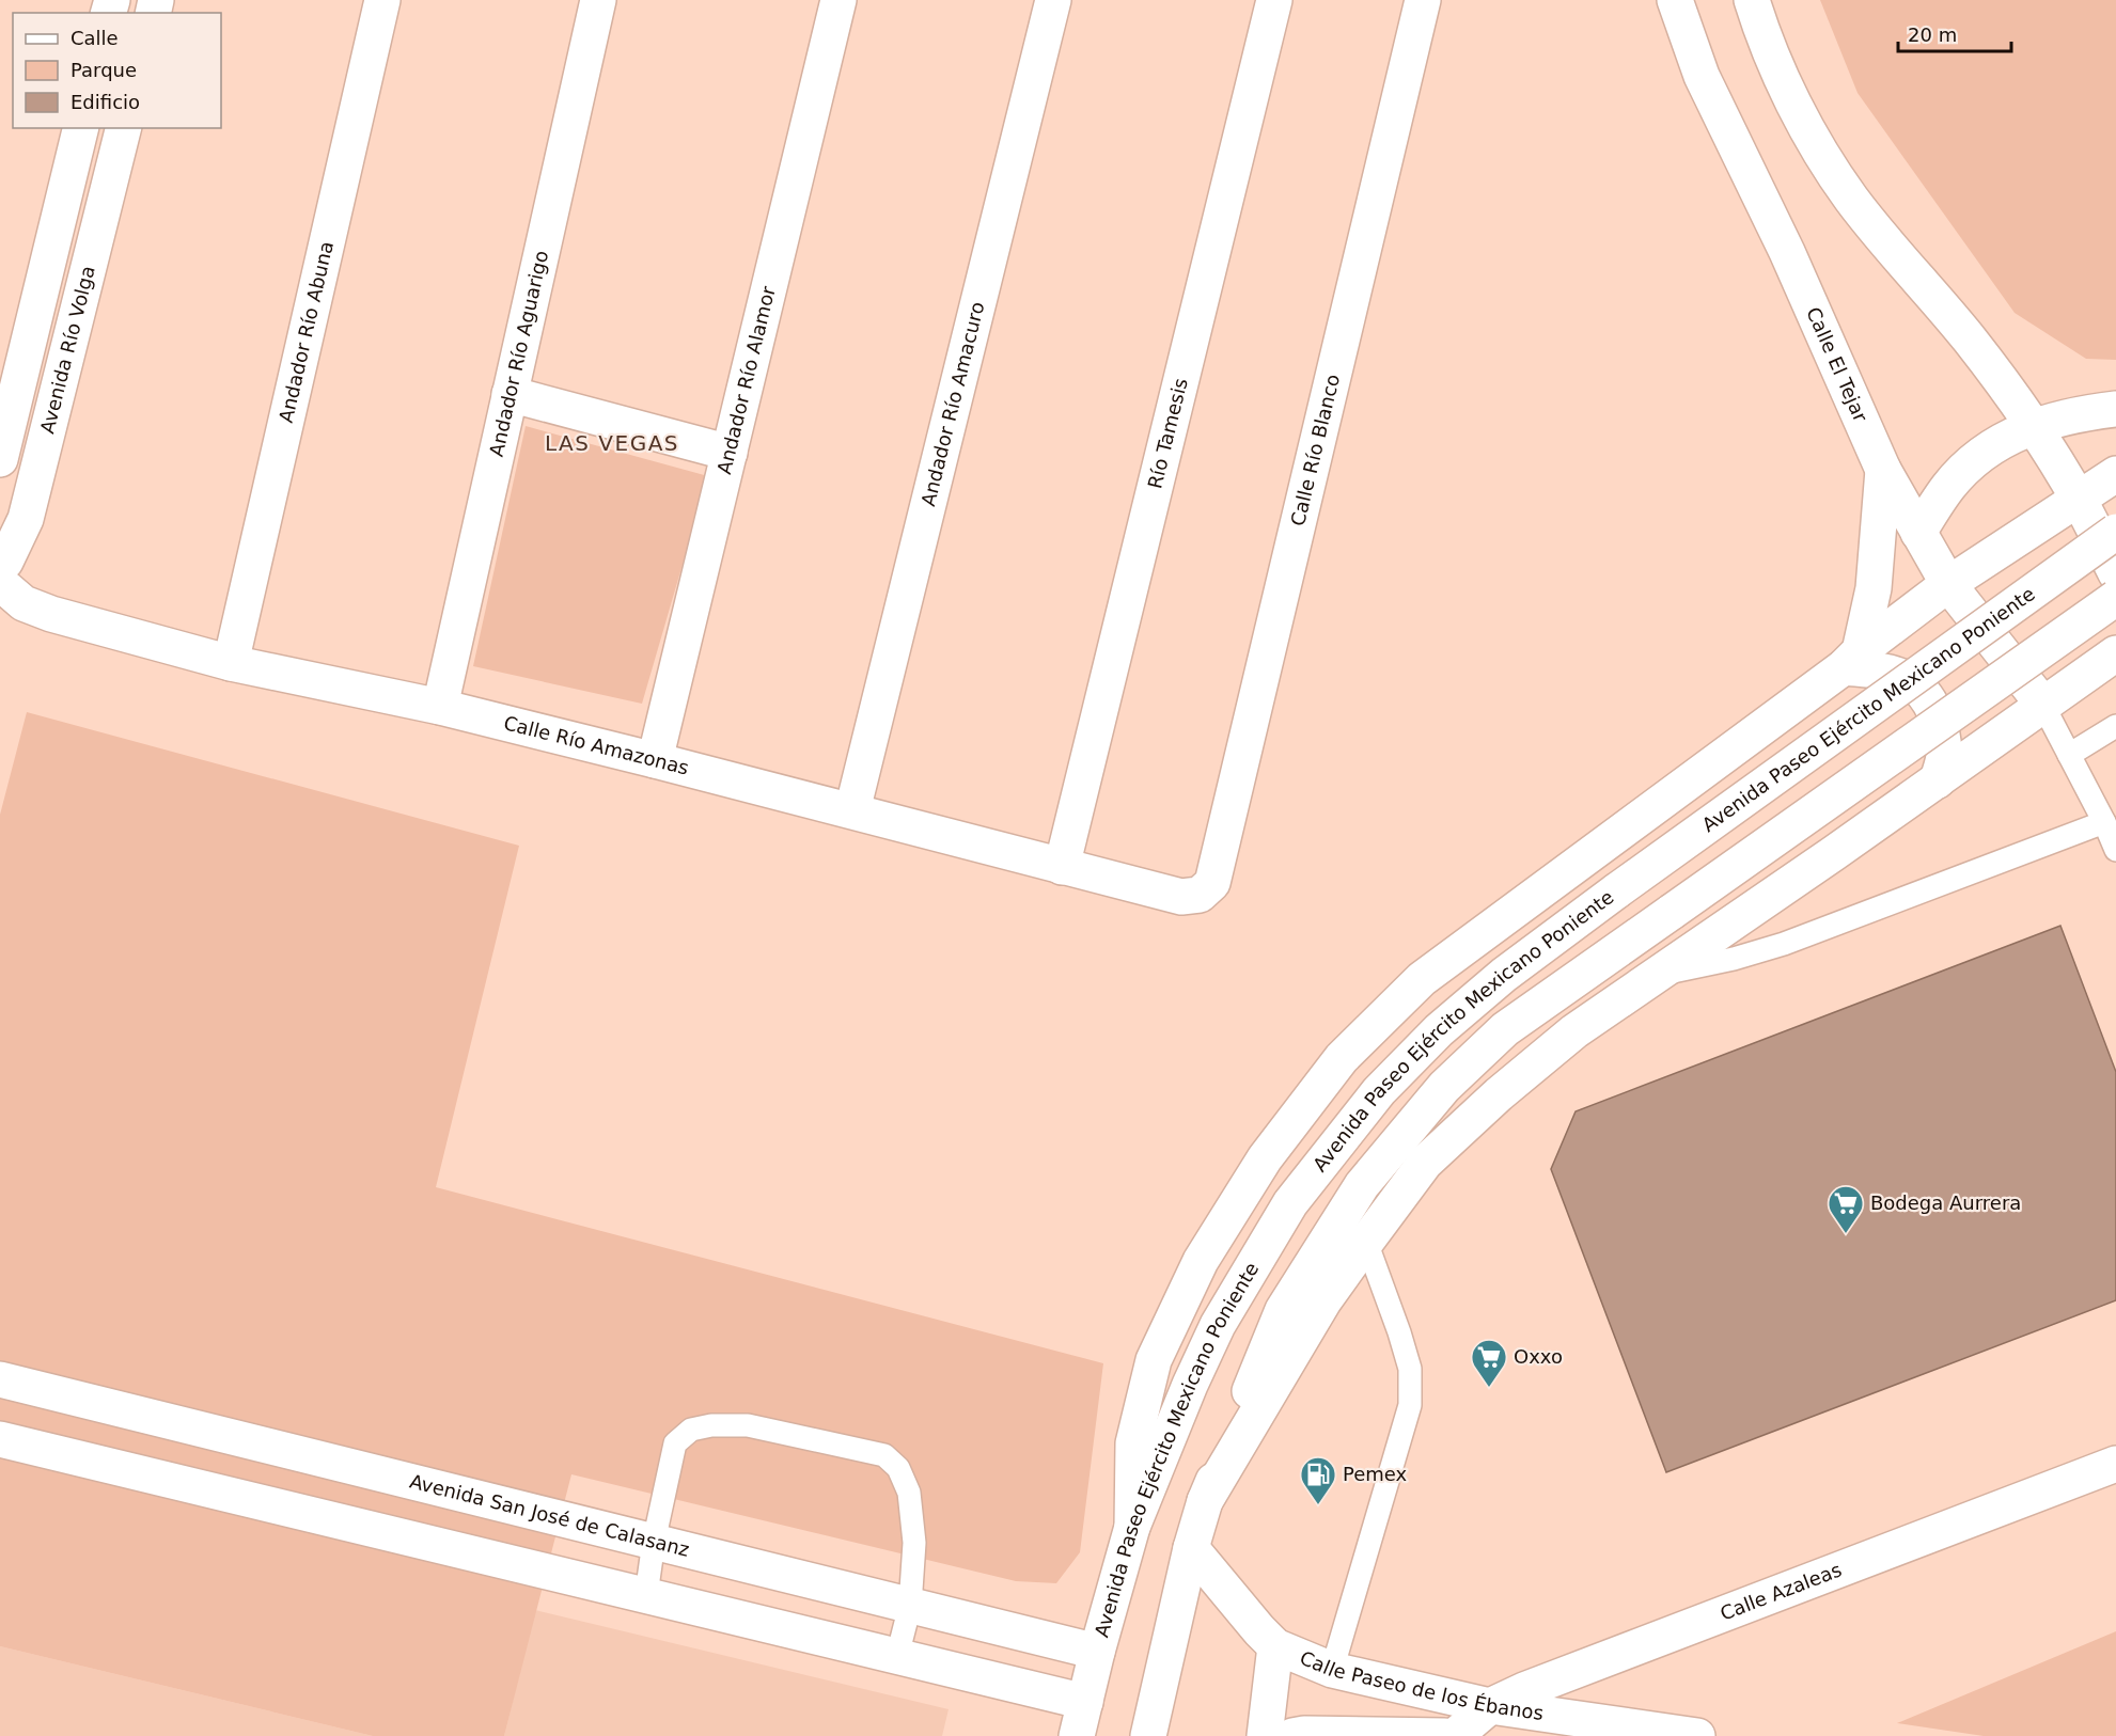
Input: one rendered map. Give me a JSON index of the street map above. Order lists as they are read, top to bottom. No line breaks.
{"streets":{"street":["Andador Río Abuna","Avenida Río Volga","Andador Río Aguarigo","Calle El Tejar","Andador Río Alamor","Andador Río Amacuro","Río Tamesis","Calle Río Blanco","Avenida Paseo Ejército Mexicano Poniente","Calle Río Amazonas","Avenida San José de Calasanz","Calle Azaleas","Calle Paseo de los Ébanos"]},"crossings":[["Andador Río Abuna","Calle Río Amazonas"],["Andador Río Aguarigo","Calle Río Amazonas"],["Andador Río Alamor","Calle Río Amazonas"],["Andador Río Amacuro","Calle Río Amazonas"],["Río Tamesis","Calle Río Amazonas"],["Calle Río Blanco","Calle Río Amazonas"],["Avenida Paseo Ejército Mexicano Poniente","Avenida San José de Calasanz"],["Avenida Paseo Ejército Mexicano Poniente","Calle Paseo de los Ébanos"],["Calle Azaleas","Calle Paseo de los Ébanos"]],"districts":["LAS VEGAS"],"places":{"supermarket":["Bodega Aurrera","Oxxo"],"fuel station":["Pemex"]},"legend":["Calle","Parque","Edificio"],"scale_bar":"20 m"}
